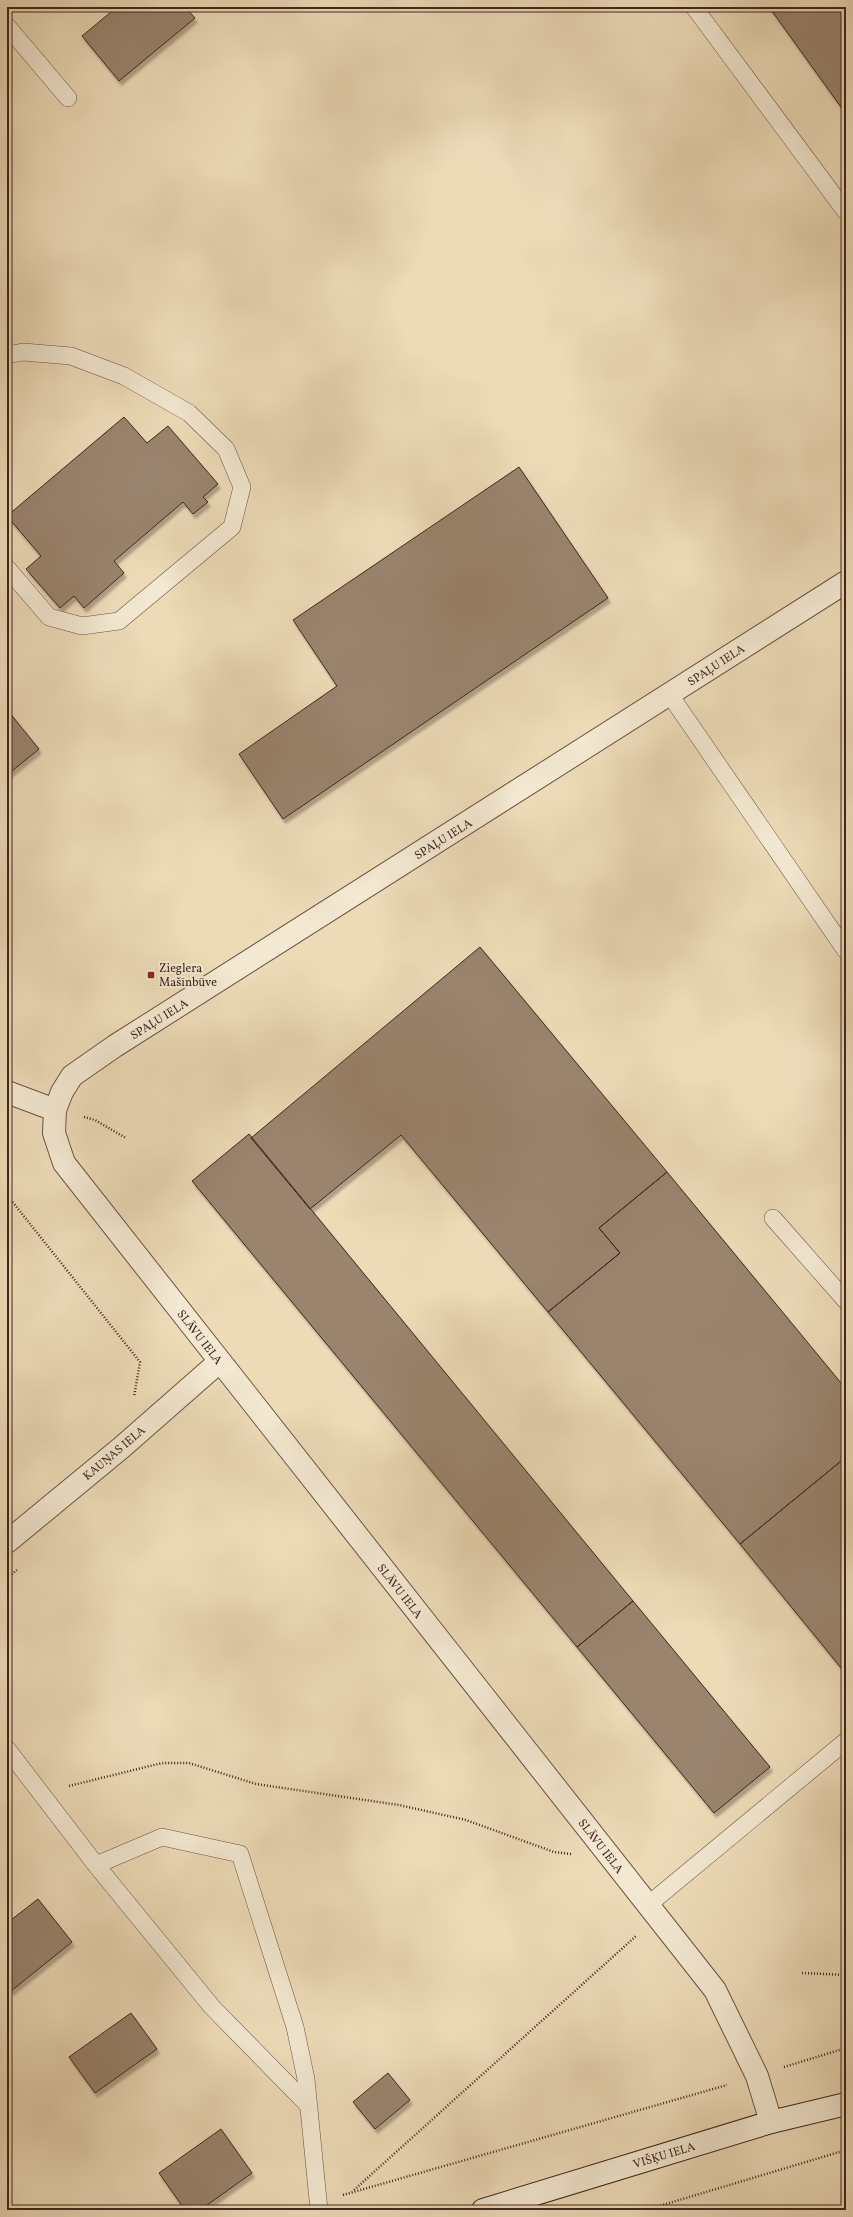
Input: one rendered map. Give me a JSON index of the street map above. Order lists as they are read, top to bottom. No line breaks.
{"streets":{"street":["SPAĻU IELA","SLĀVU IELA","KAUŅAS IELA","VIŠĶU IELA"]},"crossings":[["SPAĻU IELA","SLĀVU IELA"],["SLĀVU IELA","KAUŅAS IELA"],["SLĀVU IELA","VIŠĶU IELA"]],"places":{"transit":["Zieglera Mašīnbūve"]}}
